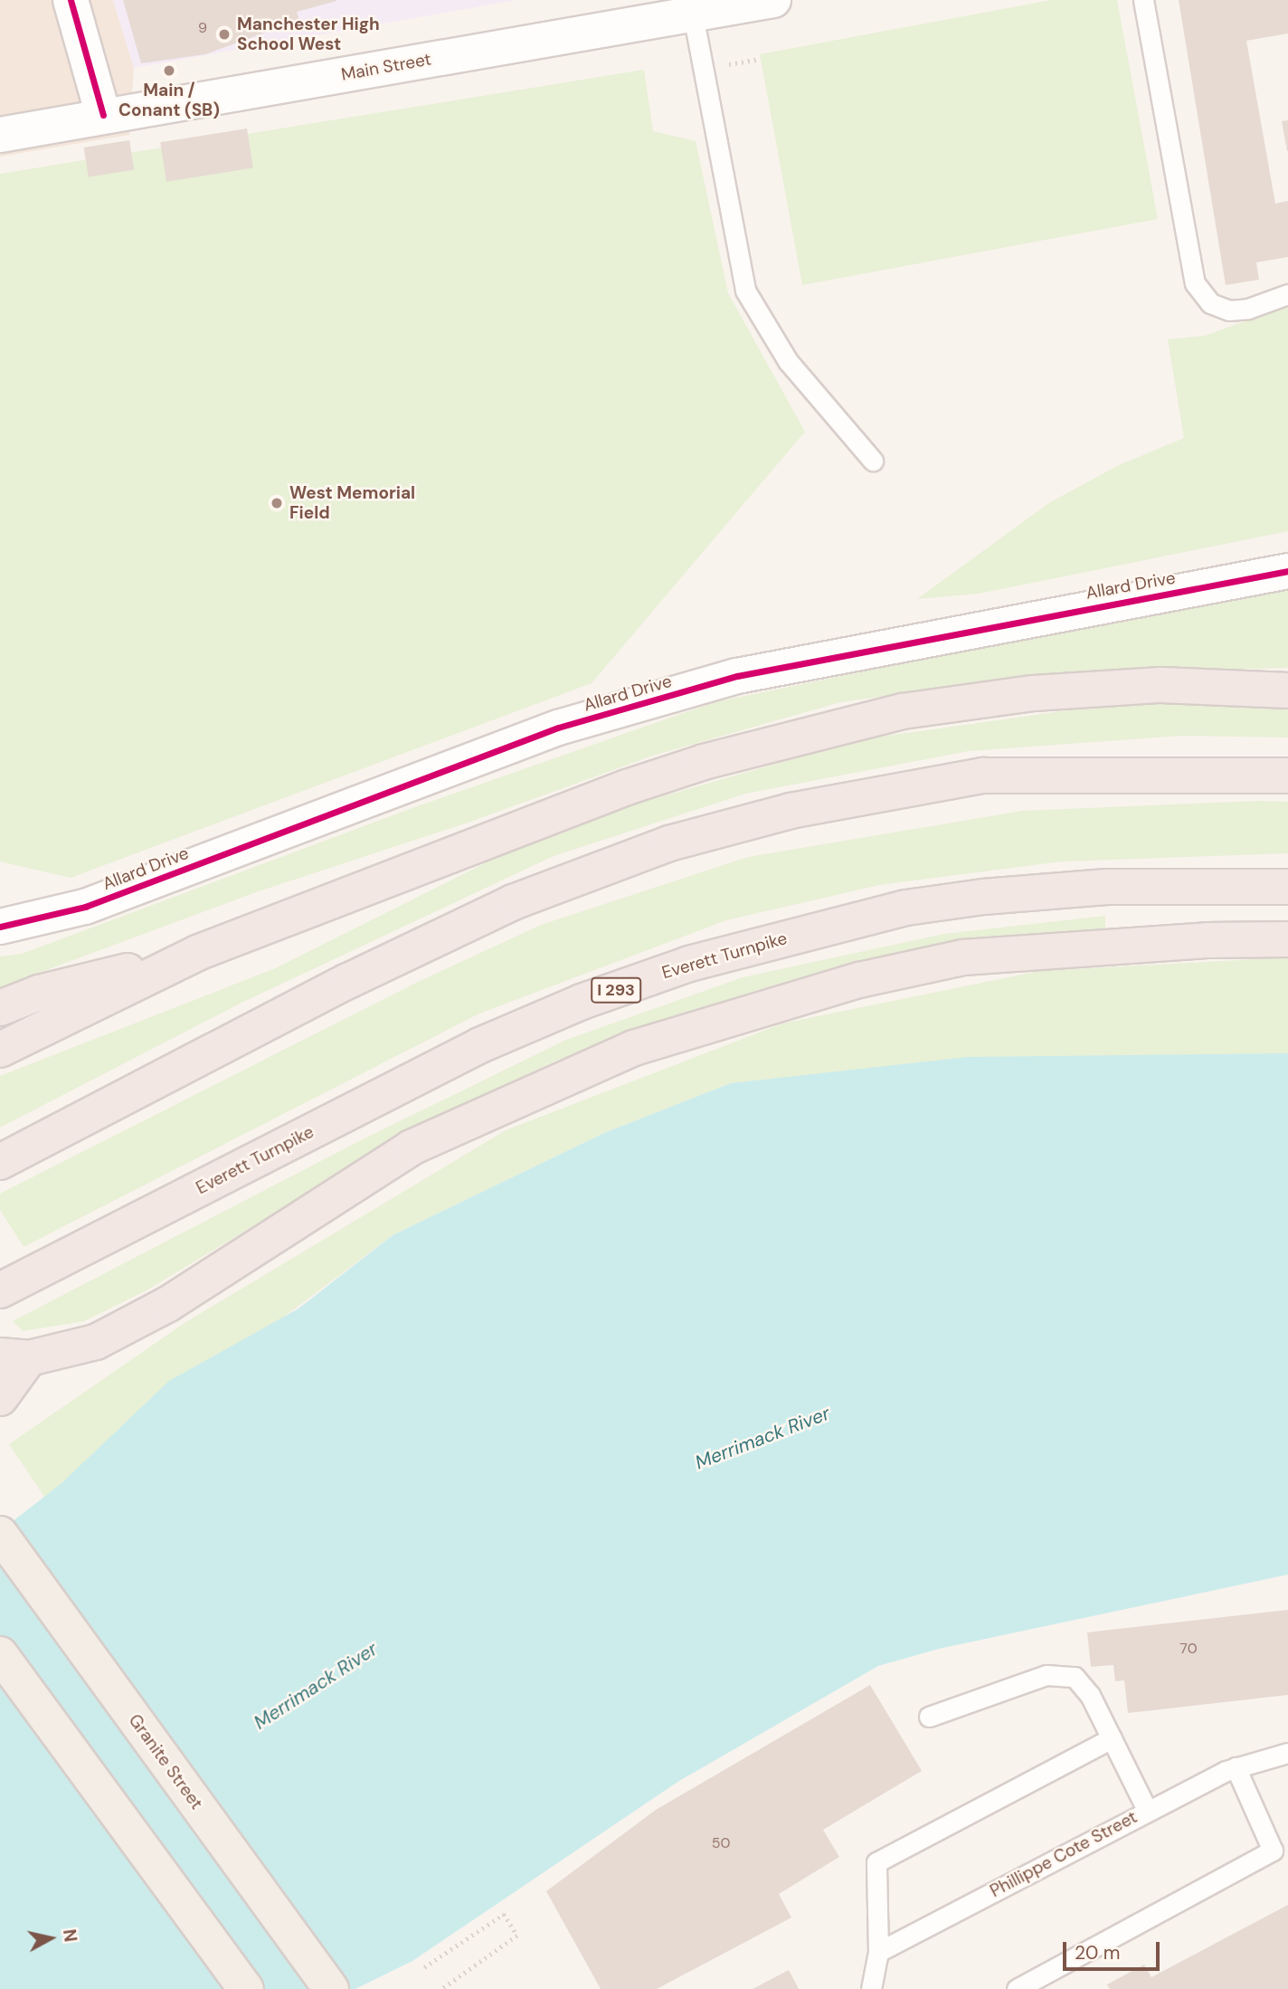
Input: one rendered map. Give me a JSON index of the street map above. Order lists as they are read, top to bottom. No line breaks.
{"streets":{"highway":["Everett Turnpike","I 293"],"main road":["Granite Street"],"street":["Main Street","Allard Drive"],"lane":["Phillippe Cote Street"]},"water":["Merrimack River"],"places":["Manchester High School West","Main / Conant (SB)","West Memorial Field"],"house_numbers":["9","70","50"],"scale_bar":"20 m","north":"right"}
